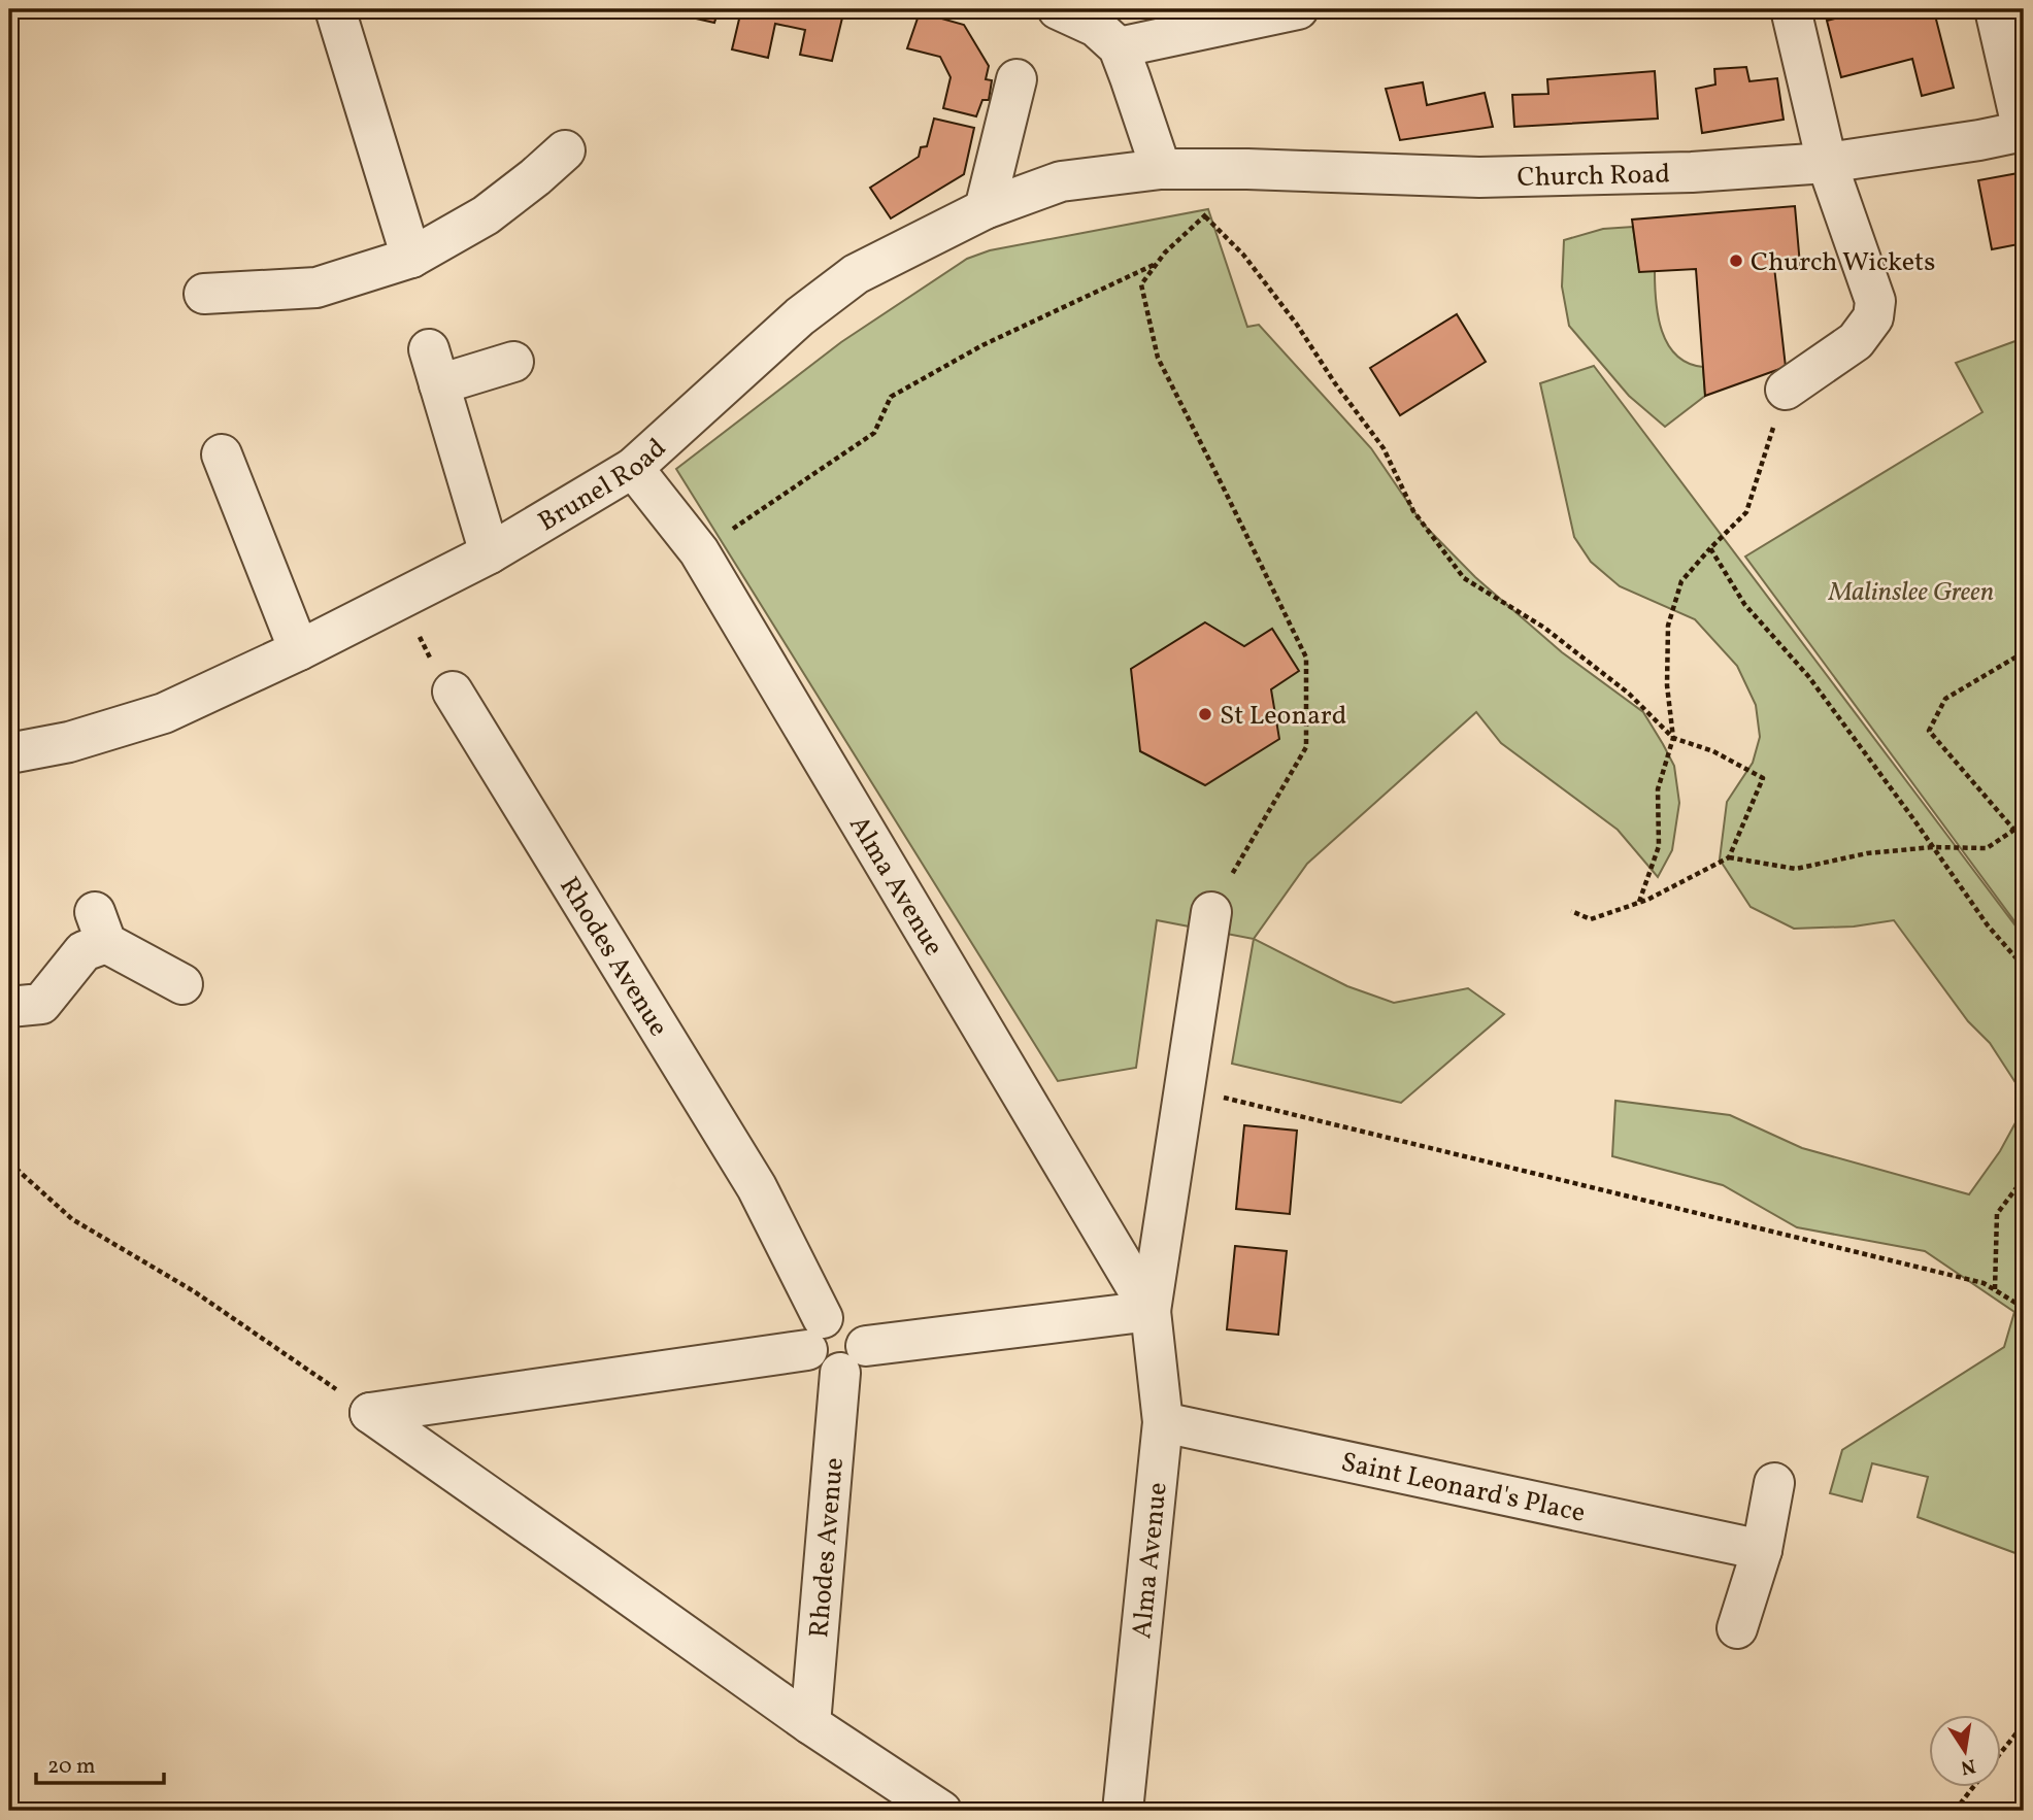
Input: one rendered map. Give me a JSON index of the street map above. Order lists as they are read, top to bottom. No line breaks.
{"streets":{"street":["Church Road","Brunel Road","Alma Avenue","Rhodes Avenue","Saint Leonard's Place"]},"crossings":[["Church Road","Brunel Road"],["Brunel Road","Alma Avenue"],["Alma Avenue","Saint Leonard's Place"]],"parks":["Malinslee Green"],"places":["Church Wickets","St Leonard"],"scale_bar":"20 m","north":"bottom"}
